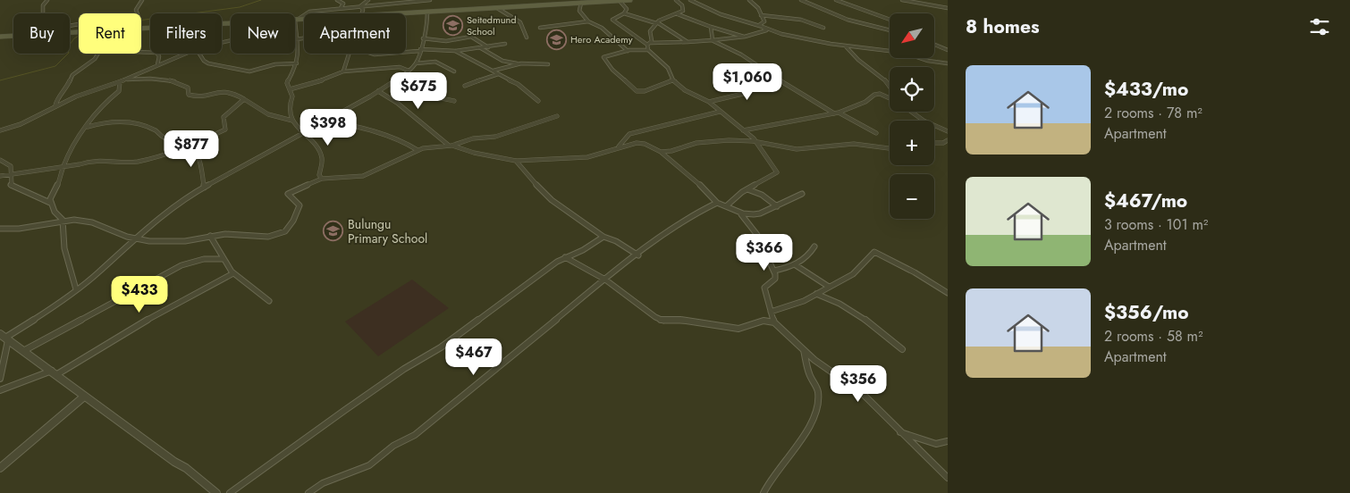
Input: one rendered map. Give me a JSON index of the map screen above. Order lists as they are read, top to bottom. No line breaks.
{"places":{"school or university":["Seitedmund School","Hero Academy","Bulungu Primary School"]},"north":"bottom left","page":{"heading":"8 homes","map_buttons":["+","−"],"chip":["Buy","Rent","Filters","New","Apartment"],"list":[{"name":"$433/mo","note":"2 rooms · 78 m² · Apartment"},{"name":"$467/mo","note":"3 rooms · 101 m² · Apartment"},{"name":"$356/mo","note":"2 rooms · 58 m² · Apartment"}],"price":["$1,060","$675","$398","$877","$366","$433","$467","$356"]}}
